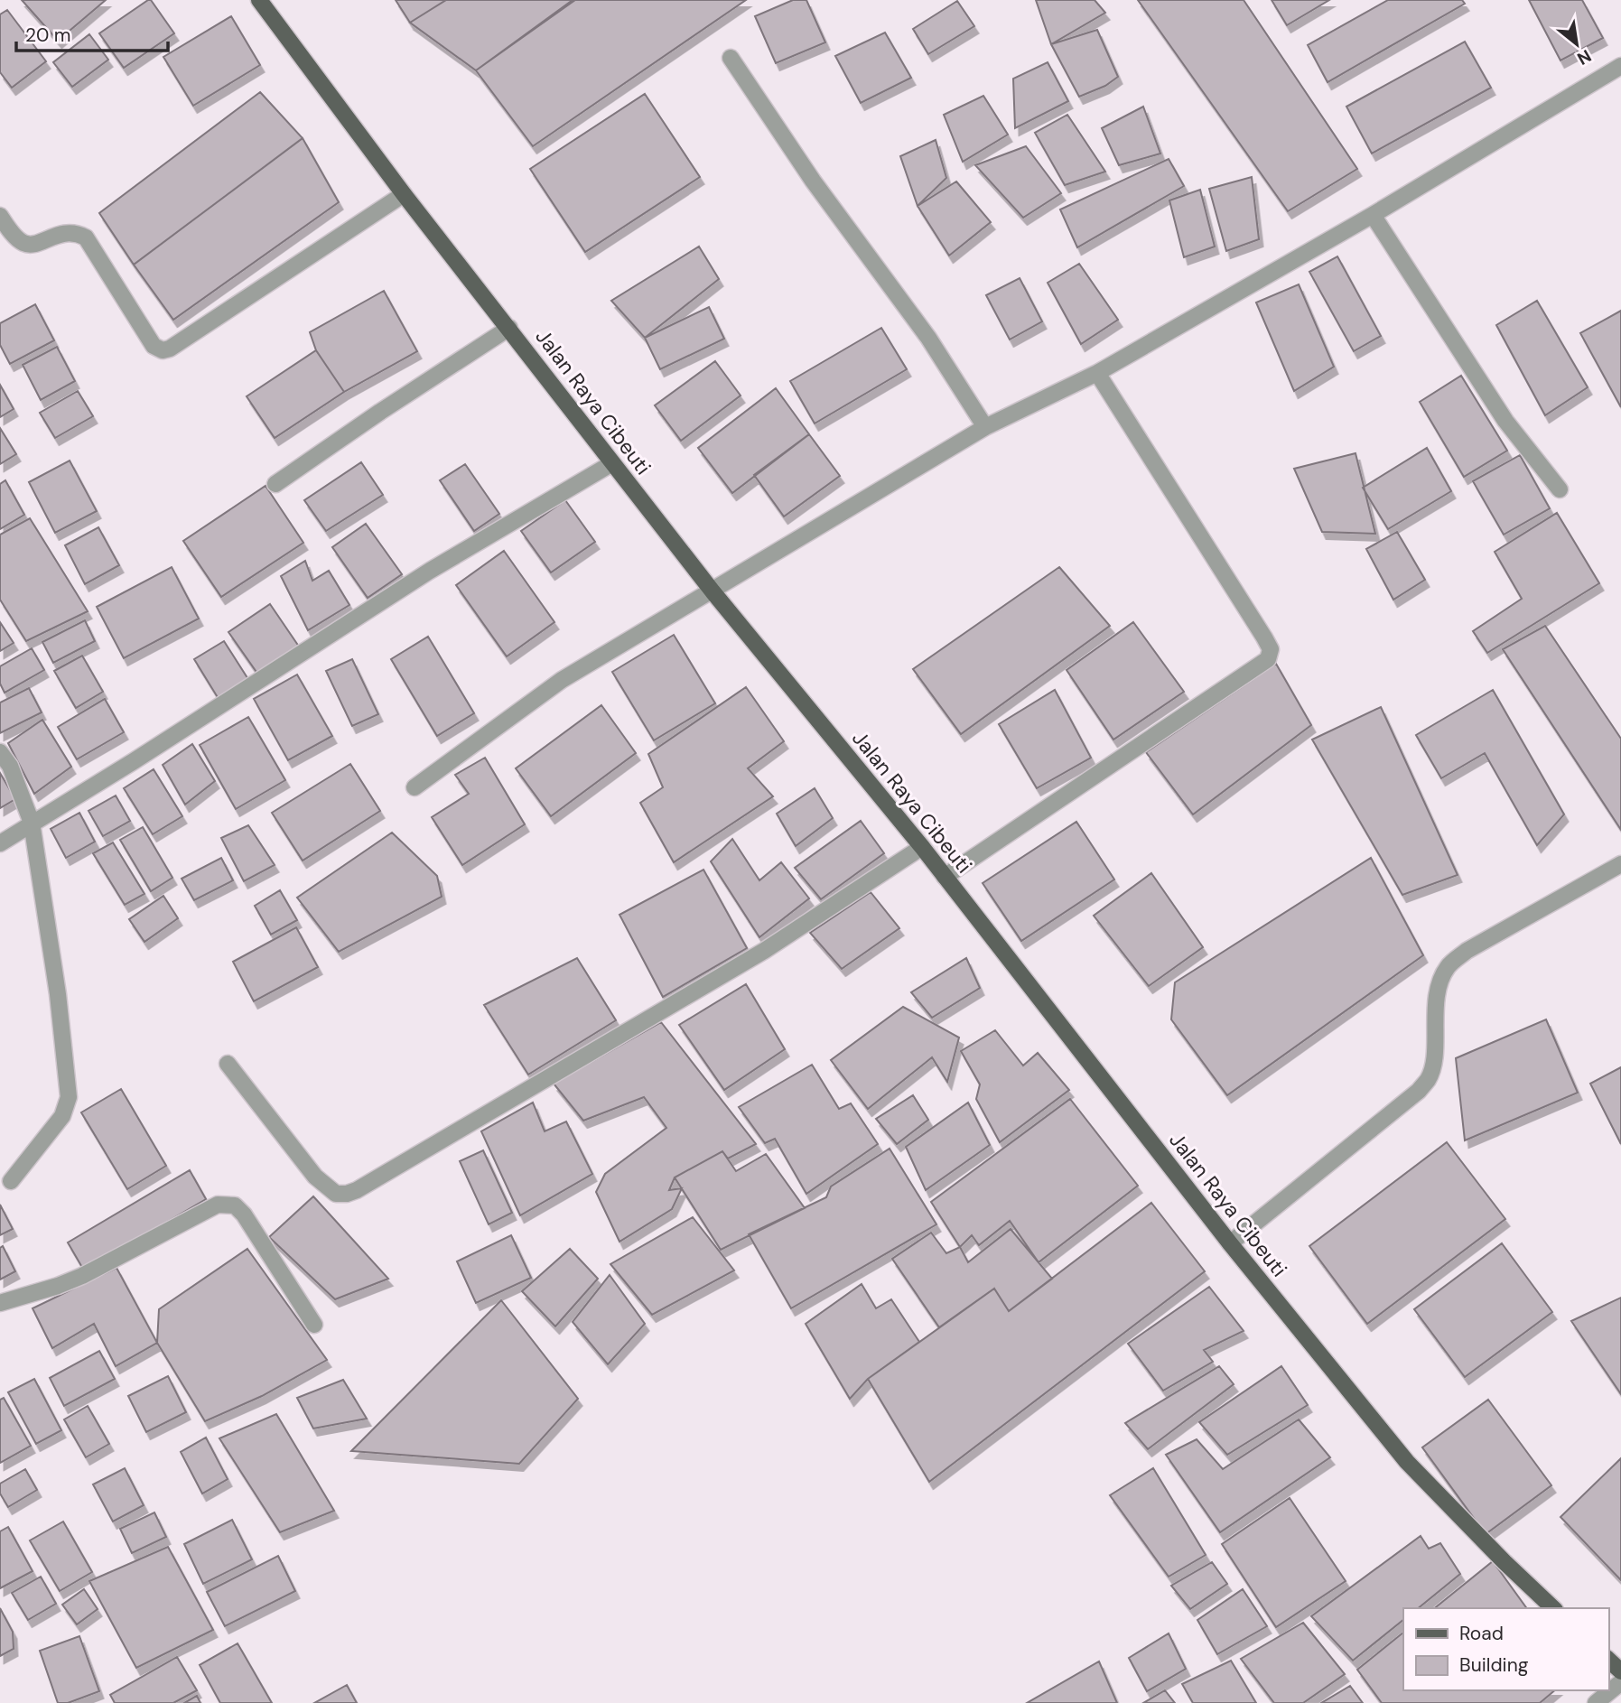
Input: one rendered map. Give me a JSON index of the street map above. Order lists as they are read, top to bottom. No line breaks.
{"streets":{"main road":["Jalan Raya Cibeuti"]},"legend":["Road","Building"],"scale_bar":"20 m","north":"bottom right"}
